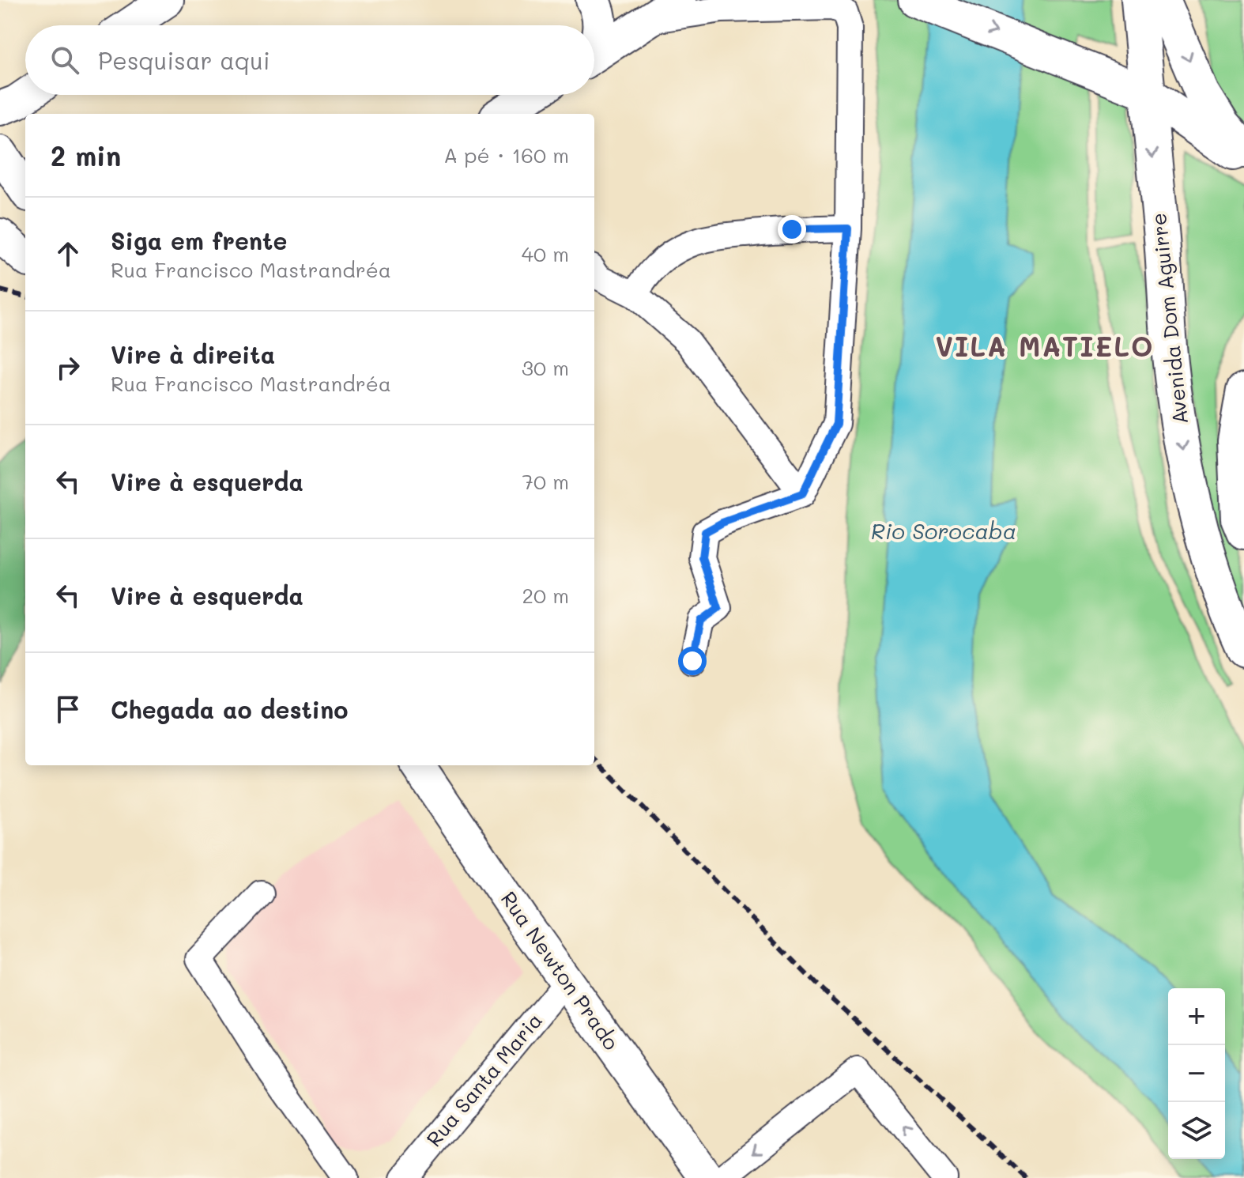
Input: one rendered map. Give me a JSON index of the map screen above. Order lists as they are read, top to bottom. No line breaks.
{"streets":{"highway":["Avenida Dom Aguirre"],"main road":["Rua Newton Prado"],"street":["Rua Santa Maria"]},"crossings":[["Rua Newton Prado","Rua Santa Maria"]],"districts":["VILA MATIELO"],"water":["Rio Sorocaba"],"page":{"search":"Pesquisar aqui","heading":["2 min","A pé · 160 m"],"list":[["Siga em frente","Rua Francisco Mastrandréa","40 m"],["Vire à direita","Rua Francisco Mastrandréa","30 m"],["Vire à esquerda","70 m"],["Vire à esquerda","20 m"],"Chegada ao destino"],"map_buttons":["+","−"]}}
